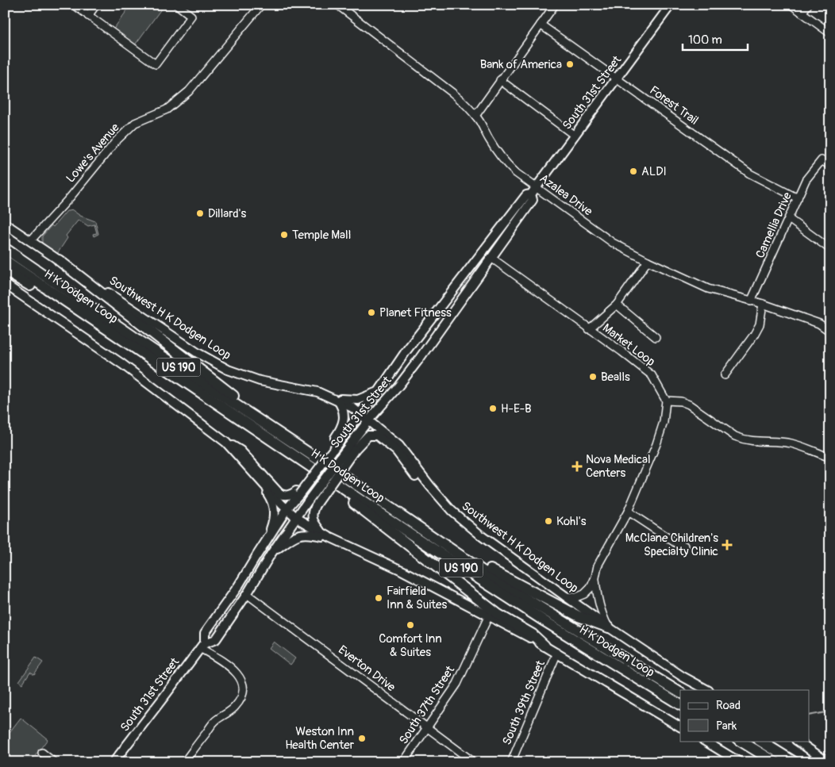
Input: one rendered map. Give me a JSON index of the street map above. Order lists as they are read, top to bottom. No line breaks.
{"streets":{"highway":["H K Dodgen Loop","US 190"],"main road":["South 31st Street","Southwest H K Dodgen Loop"],"street":["Forest Trail","Lowe's Avenue","Azalea Drive","Camellia Drive","Market Loop","Everton Drive","South 39th Street","South 37th Street"]},"crossings":[["South 31st Street","Forest Trail"],["South 31st Street","Azalea Drive"],["South 31st Street","Southwest H K Dodgen Loop"],["South 31st Street","Market Loop"],["South 31st Street","Everton Drive"],["Forest Trail","Camellia Drive"],["Lowe's Avenue","Southwest H K Dodgen Loop"],["Azalea Drive","Camellia Drive"],["Everton Drive","South 37th Street"]],"places":{"other":["Bank of America","ALDI","Dillard's","Temple Mall","Planet Fitness","Bealls","H-E-B","Kohl's","Fairfield Inn & Suites","Comfort Inn & Suites","Weston Inn Health Center"],"health":["Nova Medical Centers","McClane Children's Specialty Clinic"]},"legend":["Road","Park"],"scale_bar":"100 m"}
